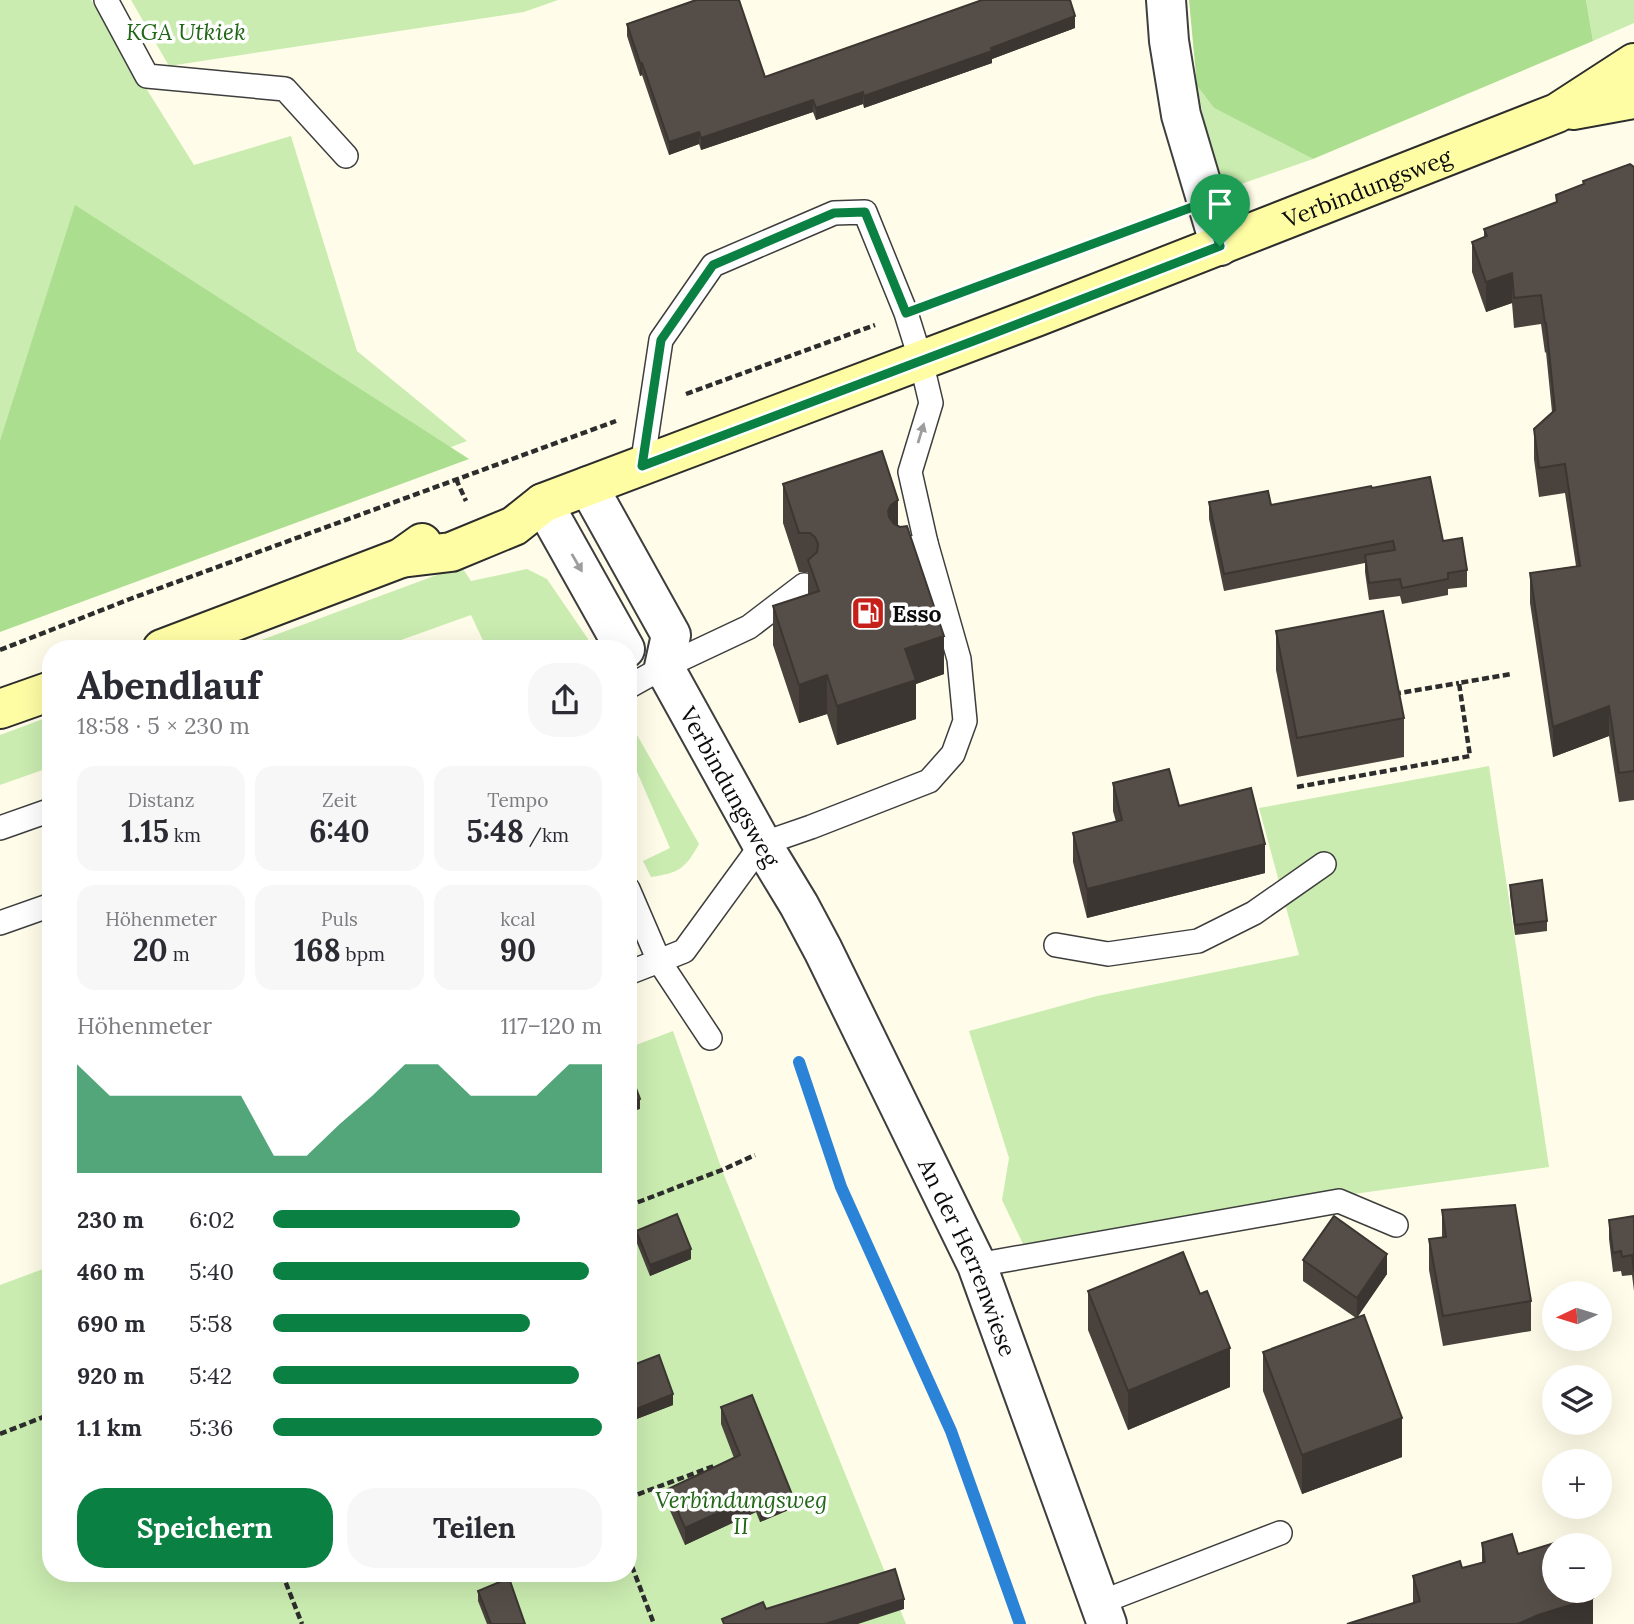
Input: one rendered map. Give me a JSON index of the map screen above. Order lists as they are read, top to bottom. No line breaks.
{"streets":{"main road":["Verbindungsweg"],"street":["An der Herrenwiese"]},"crossings":[["Verbindungsweg","An der Herrenwiese"]],"parks":["KGA Utkiek","Verbindungsweg II"],"places":{"fuel station":["Esso"]},"north":"left","page":{"heading":["Abendlauf","18:58 · 5 × 230 m"],"stats":[["Distanz","1.15 km"],["Zeit","6:40"],["Tempo","5:48 /km"],["Höhenmeter","20 m"],["Puls","168 bpm"],["kcal","90"]],"chart":["Höhenmeter","117–120 m"],"list":[{"name":"230 m","note":"6:02"},{"name":"460 m","note":"5:40"},{"name":"690 m","note":"5:58"},{"name":"920 m","note":"5:42"},{"name":"1.1 km","note":"5:36"}],"map_buttons":["+","−"],"buttons":["Speichern","Teilen"]}}
